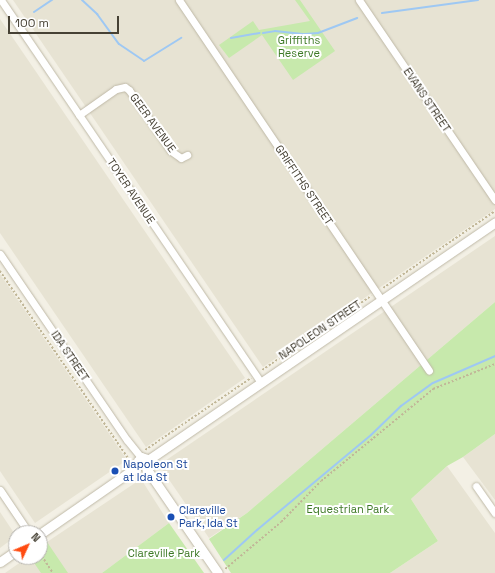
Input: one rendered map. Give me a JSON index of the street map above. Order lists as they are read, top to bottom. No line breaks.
{"streets":{"street":["EVANS STREET","GEER AVENUE","GRIFFITHS STREET","TOYER AVENUE","NAPOLEON STREET","IDA STREET"]},"crossings":[["GEER AVENUE","TOYER AVENUE"],["GRIFFITHS STREET","NAPOLEON STREET"],["TOYER AVENUE","NAPOLEON STREET"],["NAPOLEON STREET","IDA STREET"]],"parks":["Griffiths Reserve","Equestrian Park","Clareville Park"],"places":["Napoleon St at Ida St","Clareville Park, Ida St"],"scale_bar":"100 m","north":"top right"}
